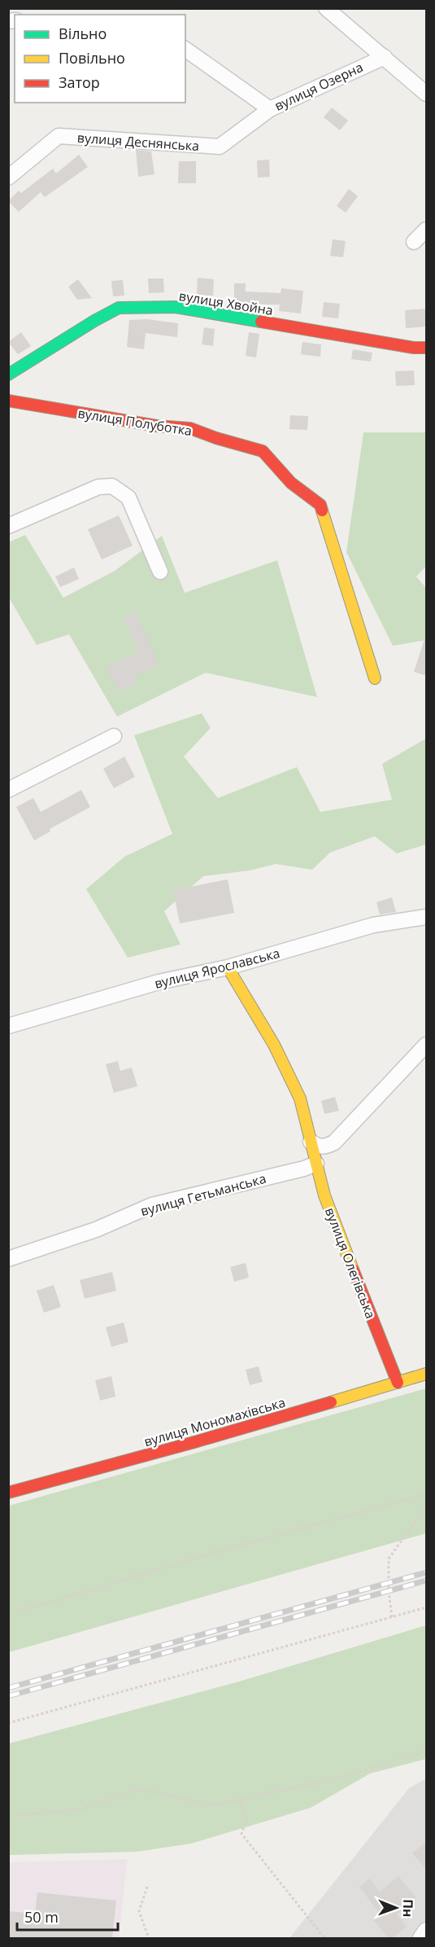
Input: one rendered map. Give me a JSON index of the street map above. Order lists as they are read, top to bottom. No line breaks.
{"streets":{"street":["вулиця Озерна","вулиця Деснянська","вулиця Хвойна","вулиця Полуботка","вулиця Ярославська","вулиця Гетьманська","вулиця Олегівська","вулиця Мономахівська"]},"crossings":[["вулиця Озерна","вулиця Деснянська"],["вулиця Ярославська","вулиця Олегівська"],["вулиця Гетьманська","вулиця Олегівська"],["вулиця Олегівська","вулиця Мономахівська"]],"legend":["Вільно","Повільно","Затор"],"scale_bar":"50 m","north":"right"}
